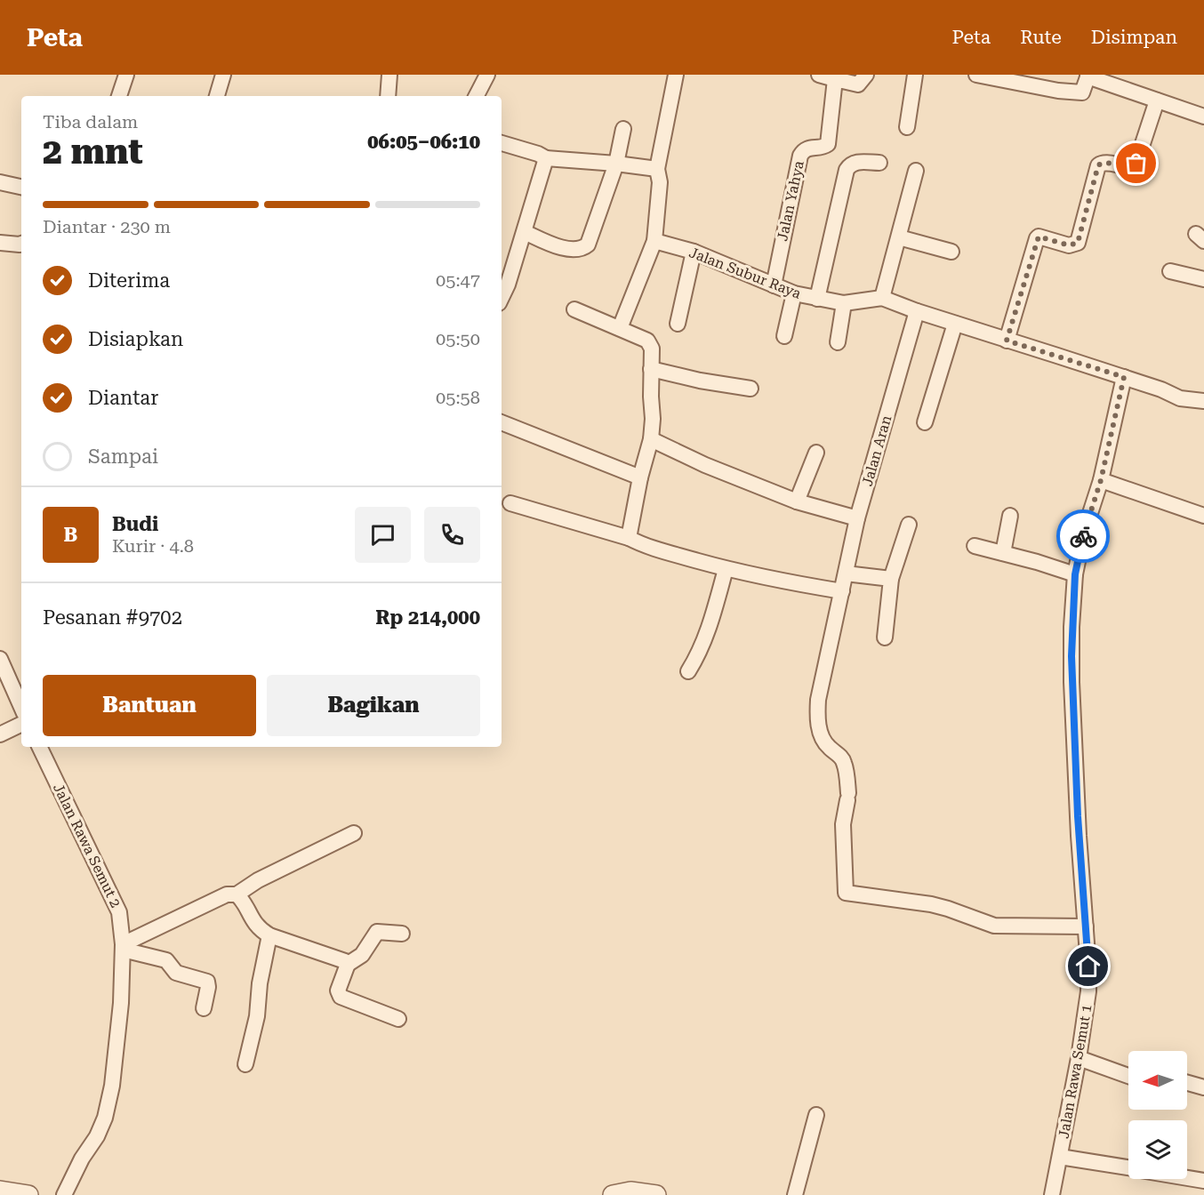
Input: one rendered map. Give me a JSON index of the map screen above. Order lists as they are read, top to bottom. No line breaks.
{"streets":{"street":["Jalan Yahya","Jalan Subur Raya","Jalan Aran","Jalan Rawa Semut 2","Jalan Rawa Semut 1"]},"crossings":[["Jalan Yahya","Jalan Subur Raya"],["Jalan Aran","Jalan Rawa Semut 1"]],"north":"left","page":{"header":"Peta","nav":["Peta","Rute","Disimpan"],"heading":["2 mnt","Tiba dalam","06:05–06:10"],"panel":["Budi","Kurir · 4.8","Pesanan #9702","Rp 214,000"],"bar":"Diantar · 230 m","list":[["Diterima","05:47"],["Disiapkan","05:50"],["Diantar","05:58"],"Sampai"],"round":"B","buttons":["Bantuan","Bagikan"]}}
